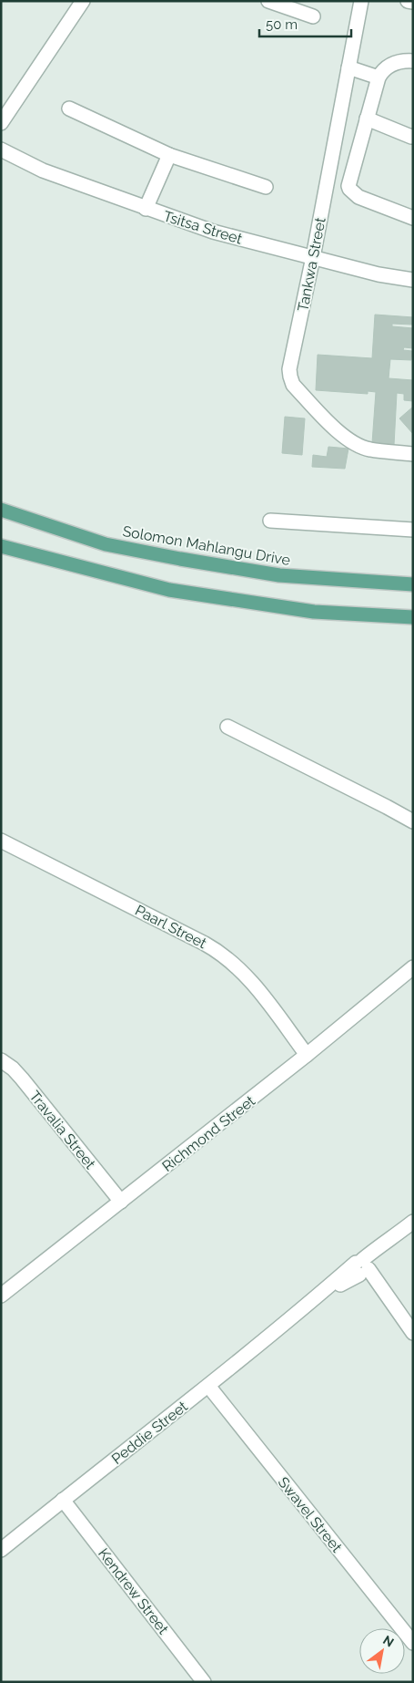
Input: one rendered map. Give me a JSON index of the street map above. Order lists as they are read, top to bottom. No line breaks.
{"streets":{"main road":["Solomon Mahlangu Drive"],"street":["Tsitsa Street","Tankwa Street","Paarl Street","Travalia Street","Richmond Street","Peddie Street","Swavel Street","Kendrew Street"]},"crossings":[["Tsitsa Street","Tankwa Street"],["Paarl Street","Richmond Street"],["Travalia Street","Richmond Street"],["Peddie Street","Swavel Street"],["Peddie Street","Kendrew Street"]],"scale_bar":"50 m","north":"top right"}
